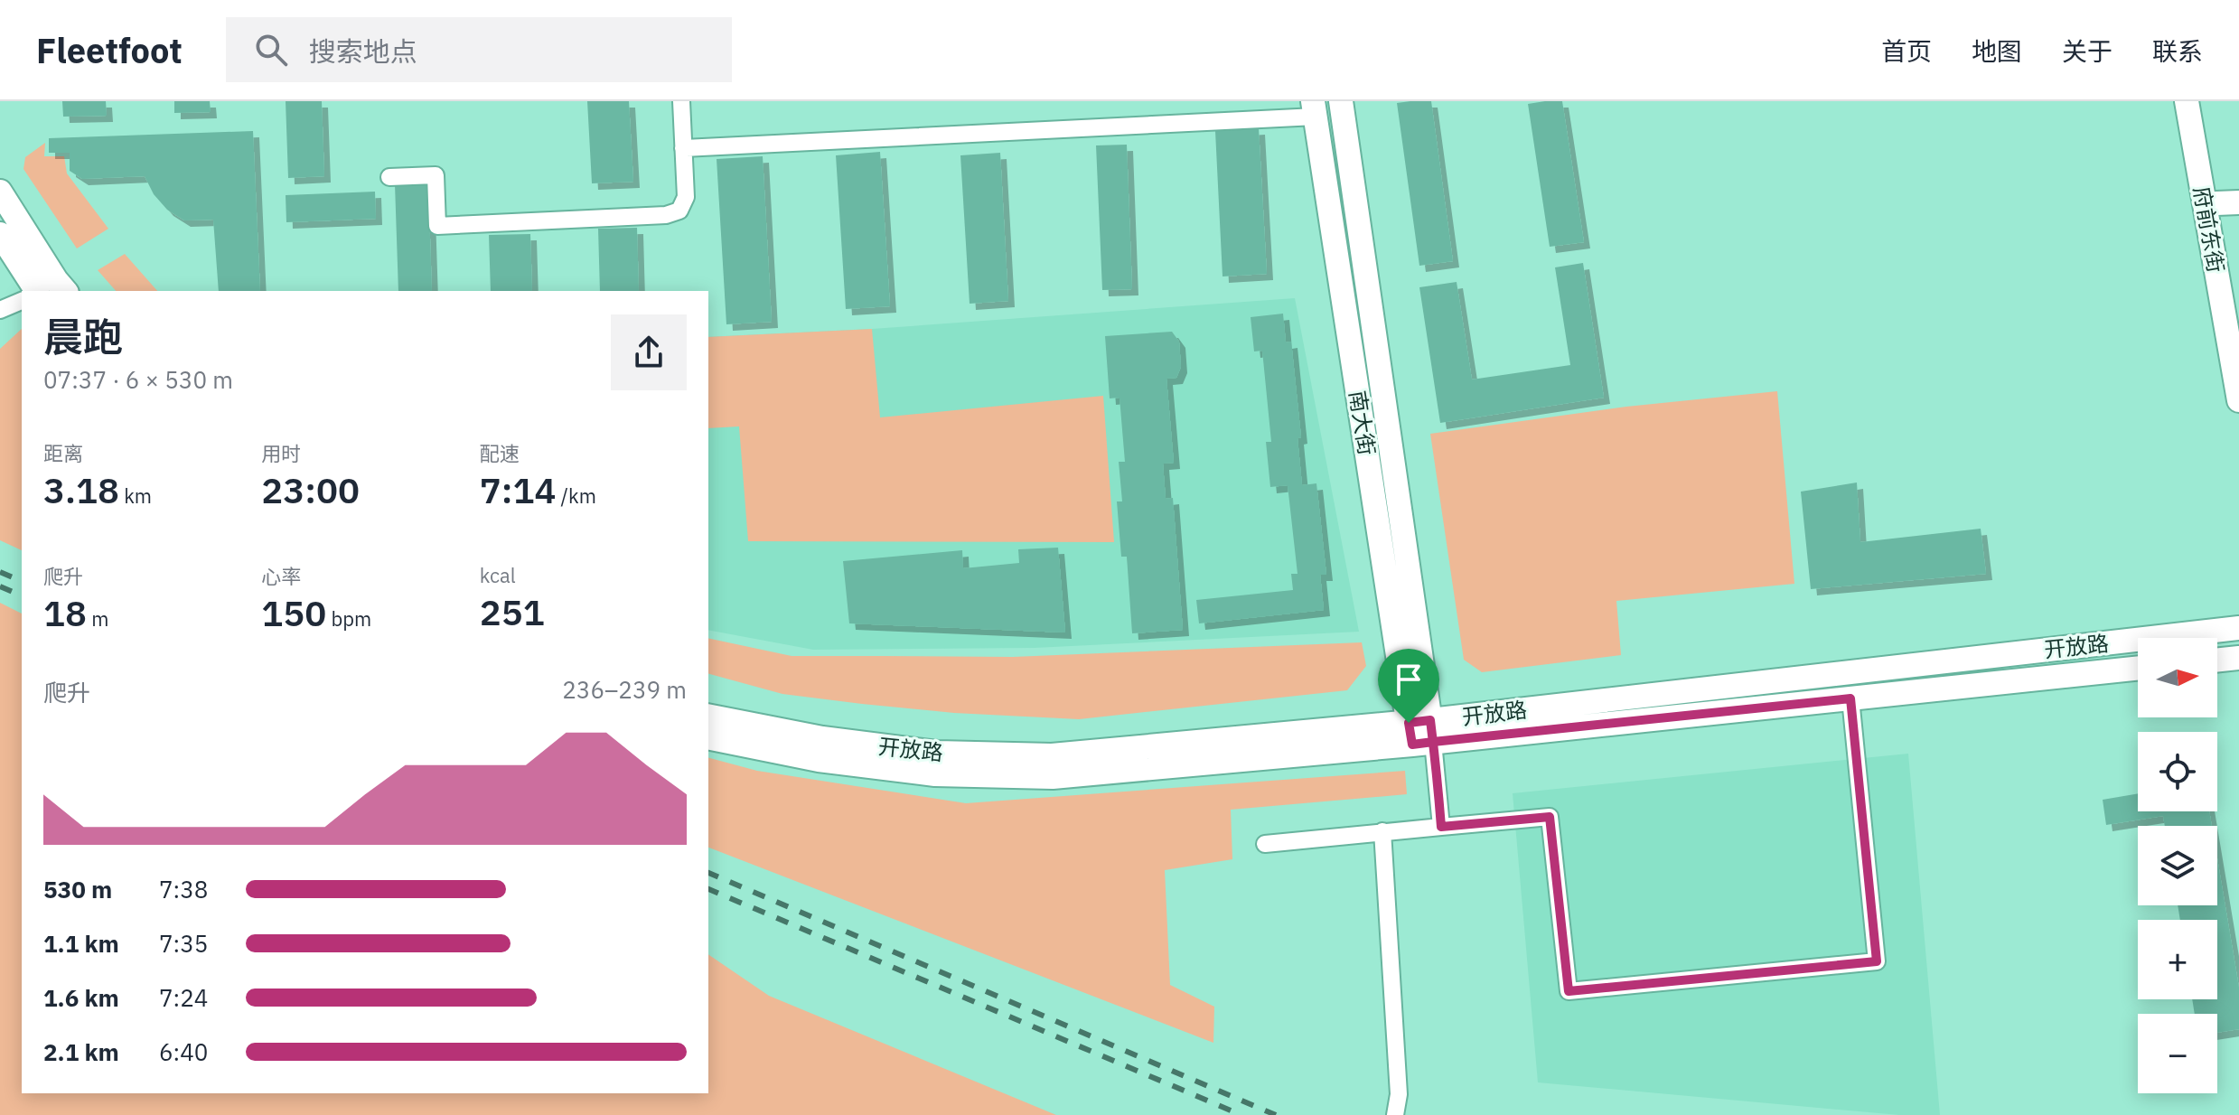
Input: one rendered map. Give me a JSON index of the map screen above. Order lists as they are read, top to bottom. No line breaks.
{"streets":{"main road":["府前东街","南大街","开放路"]},"crossings":[["南大街","开放路"]],"north":"right","page":{"header":"Fleetfoot","search":"搜索地点","nav":["首页","地图","关于","联系"],"heading":["晨跑","07:37 · 6 × 530 m"],"stats":[["距离","3.18 km"],["用时","23:00"],["配速","7:14 /km"],["爬升","18 m"],["心率","150 bpm"],["kcal","251"]],"map_buttons":["+","−"],"chart":["爬升","236–239 m"],"list":[{"name":"530 m","note":"7:38"},{"name":"1.1 km","note":"7:35"},{"name":"1.6 km","note":"7:24"},{"name":"2.1 km","note":"6:40"}]}}
